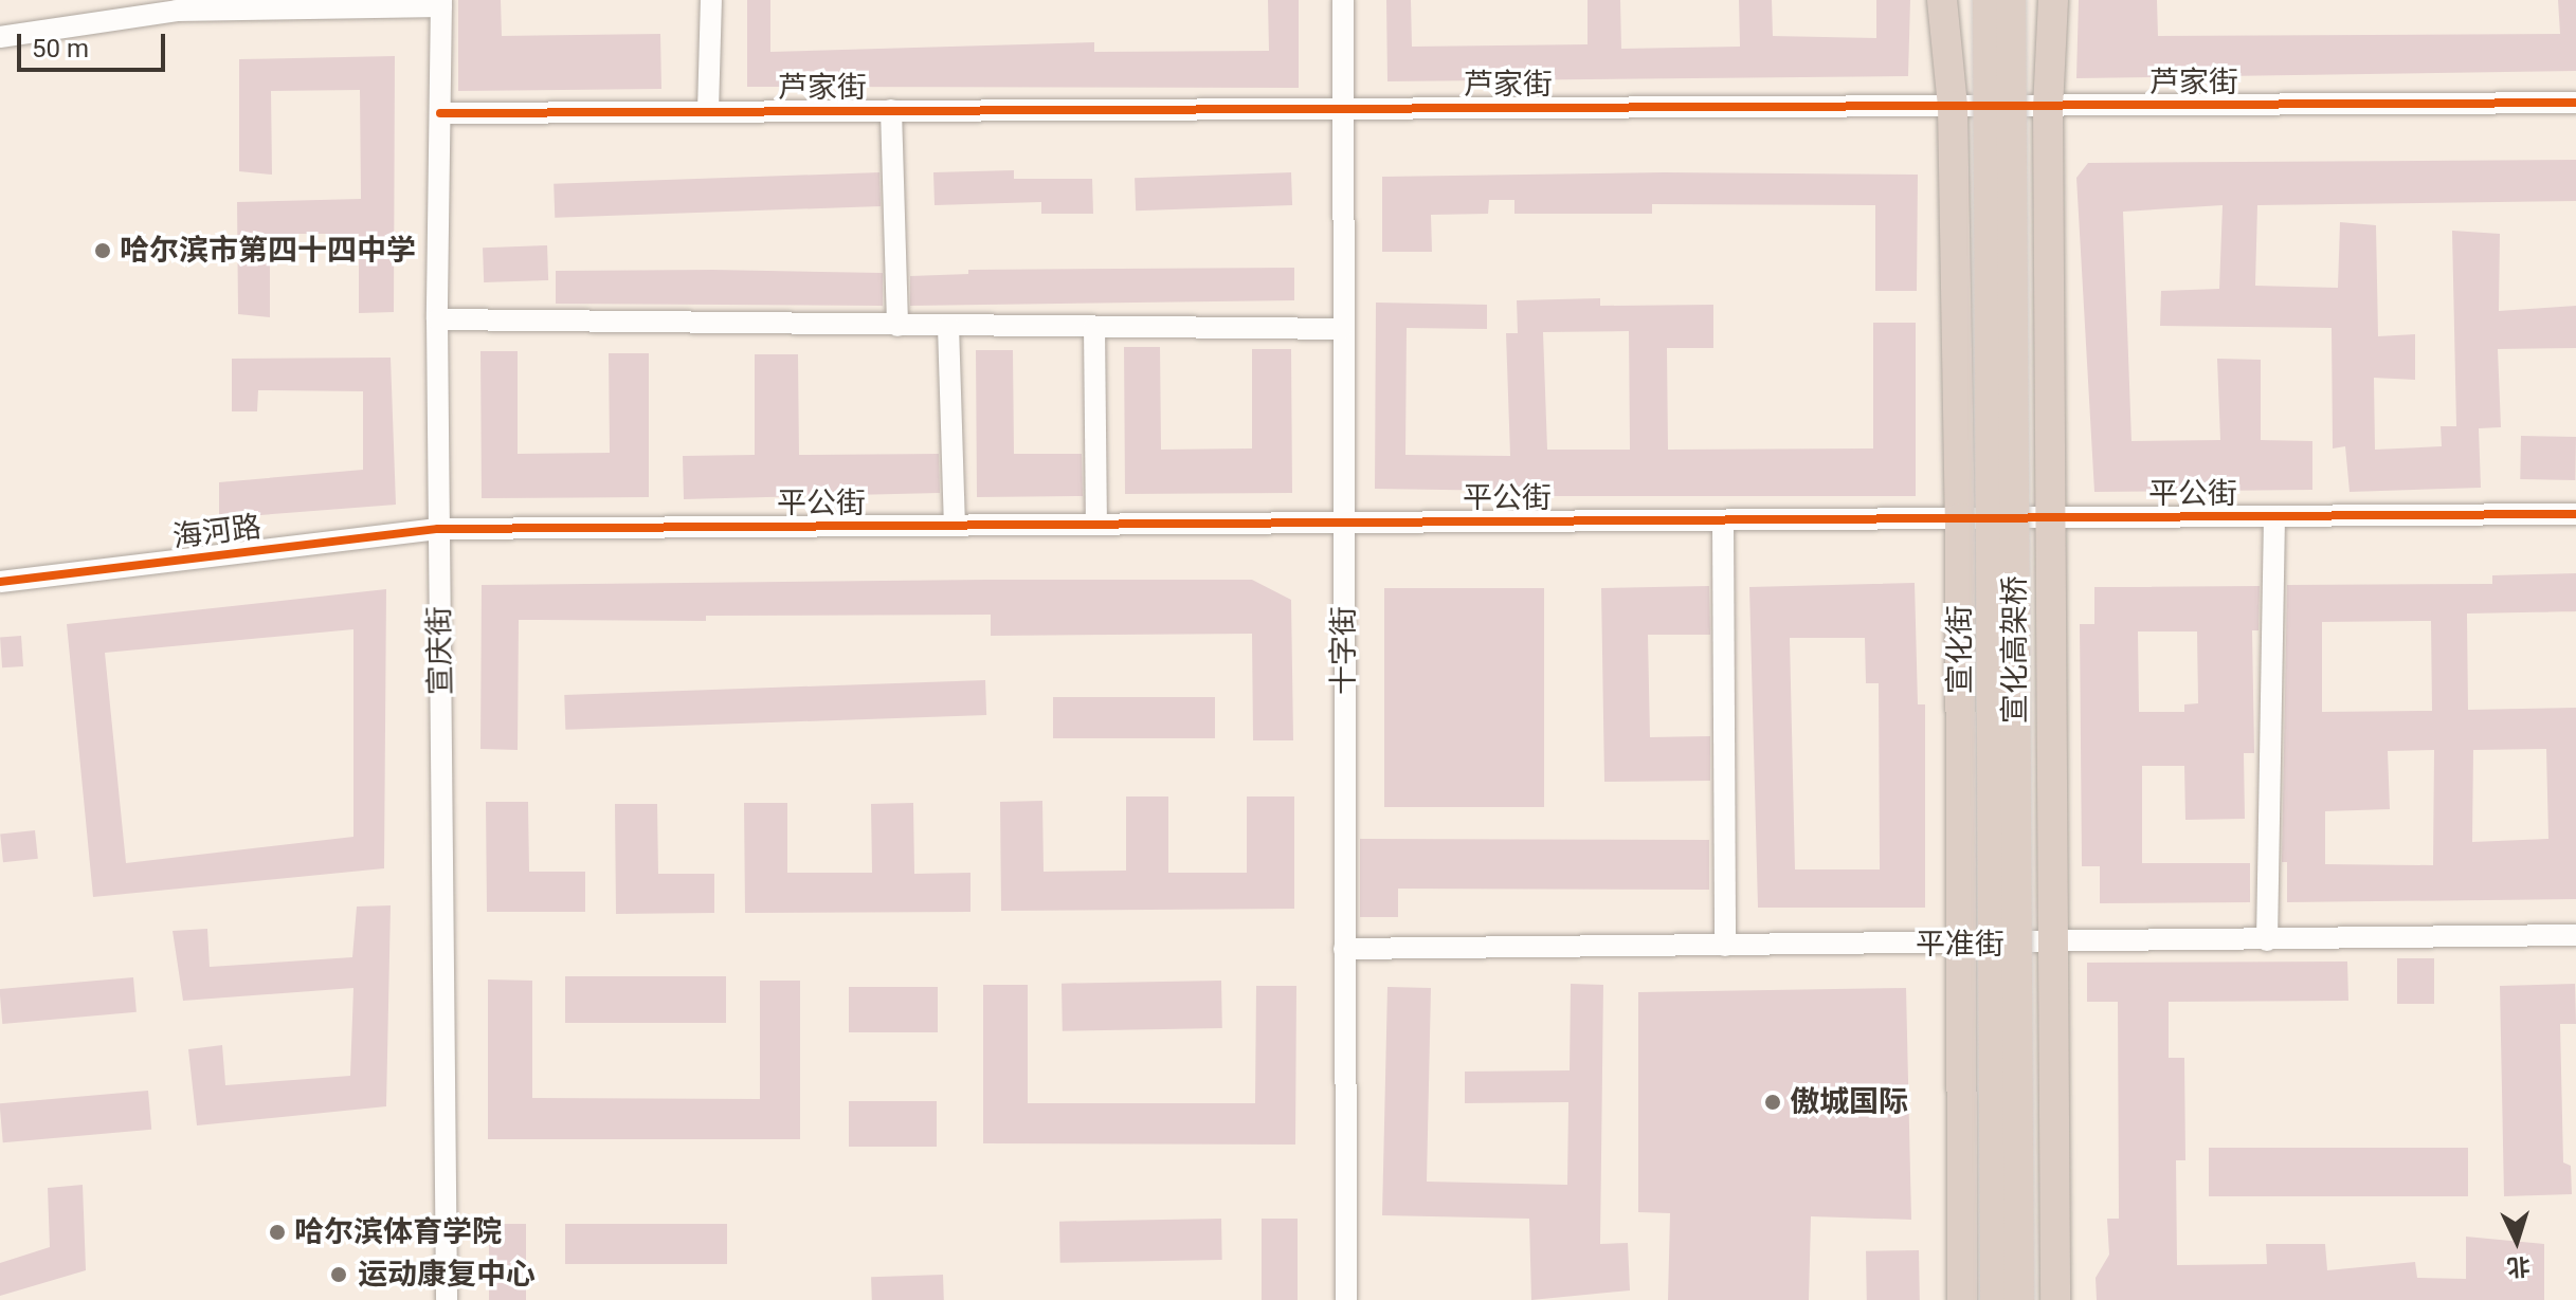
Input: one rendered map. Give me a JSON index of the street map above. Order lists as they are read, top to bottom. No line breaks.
{"streets":{"highway":["宣化街","宣化高架桥"],"street":["芦家街","平公街","海河路","宣庆街","十字街","平准街"]},"crossings":[["芦家街","宣化街"],["芦家街","宣庆街"],["芦家街","十字街"],["平公街","海河路"],["平公街","宣化街"],["平公街","宣庆街"],["平公街","十字街"],["海河路","宣庆街"],["宣化街","平准街"],["十字街","平准街"]],"places":["哈尔滨市第四十四中学","傲城国际","哈尔滨体育学院","运动康复中心"],"scale_bar":"50 m","north":"bottom"}
